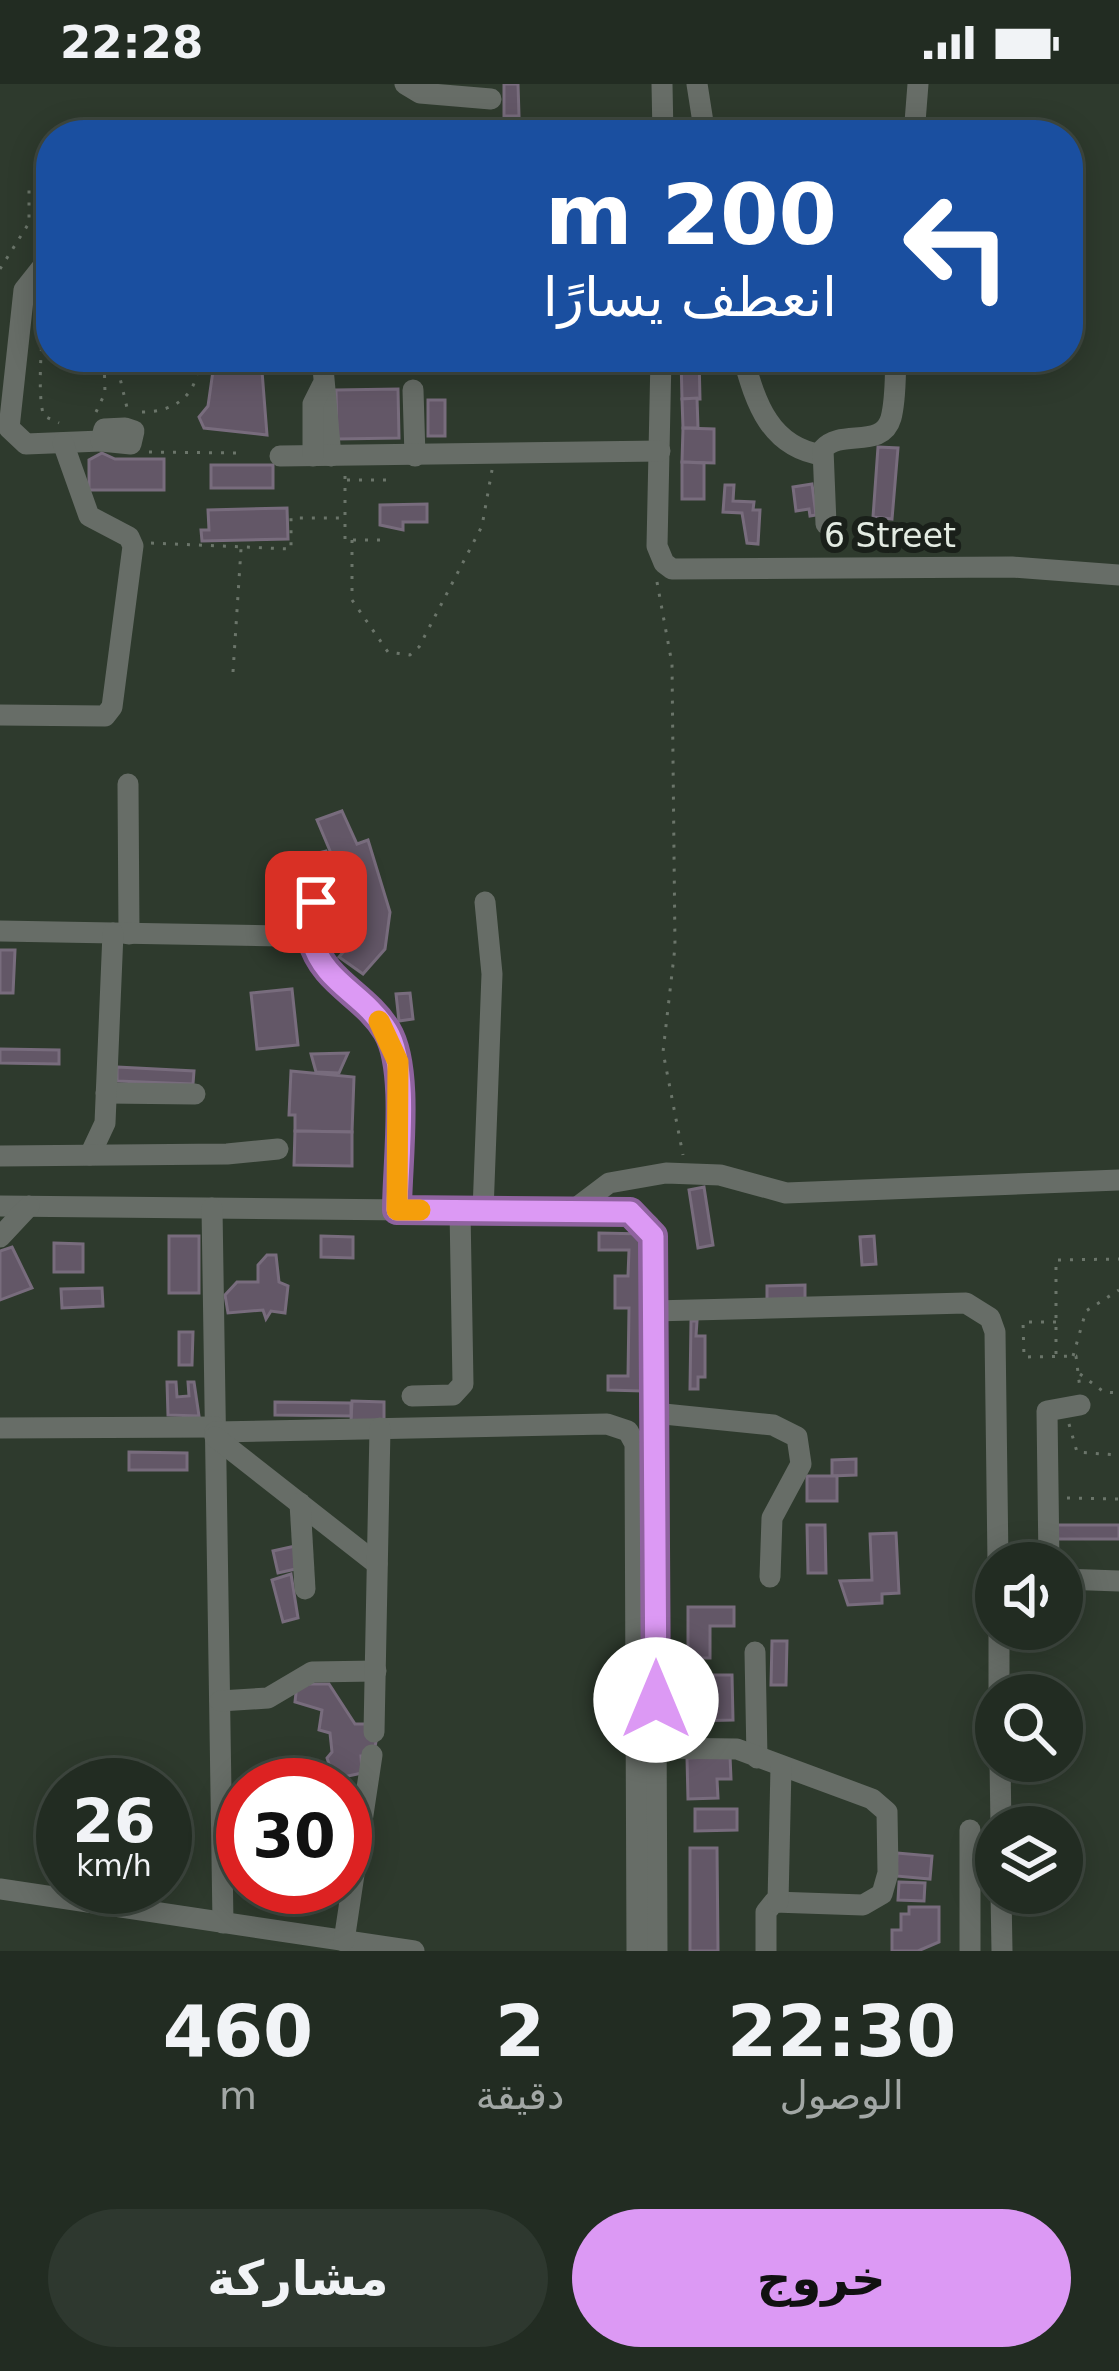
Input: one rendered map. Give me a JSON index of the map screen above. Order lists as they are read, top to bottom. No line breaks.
{"streets":{"street":["6 Street"]},"page":{"status":"22:28","turn":["200 m","انعطف يسارًا"],"speed":"26 km/h","limit":"30","eta":["22:30","الوصول","2","دقيقة","460","m"],"buttons":["خروج","مشاركة"]}}
